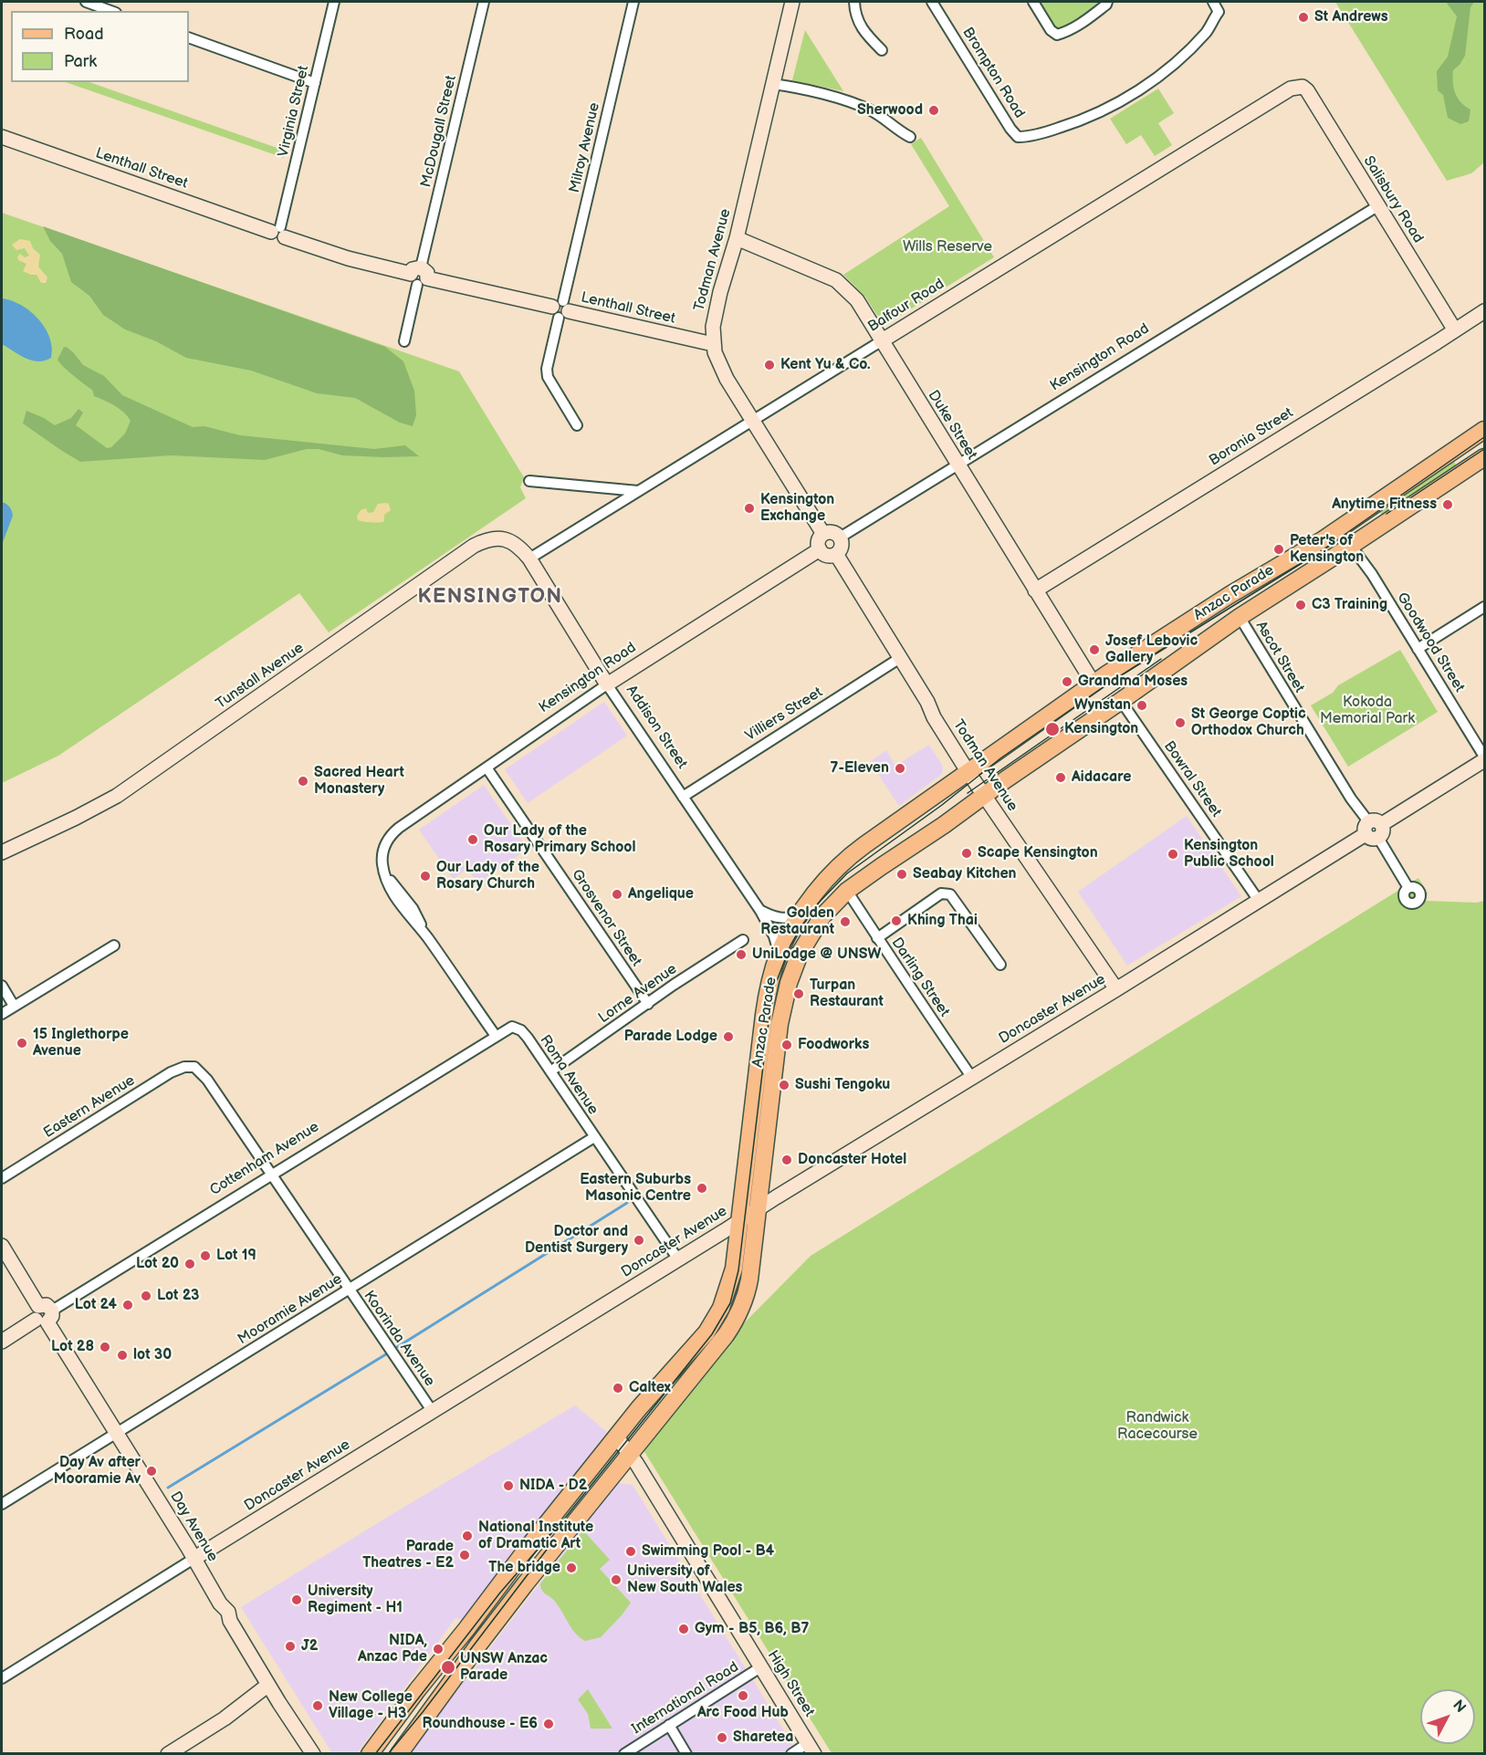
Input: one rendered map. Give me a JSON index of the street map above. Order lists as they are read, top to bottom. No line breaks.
{"streets":{"main road":["Anzac Parade"],"street":["Brompton Road","Virginia Street","McDougall Street","Milroy Avenue","Lenthall Street","Salisbury Road","Todman Avenue","Balfour Road","Kensington Road","Duke Street","Boronia Street","Goodwood Street","Ascot Street","Tunstall Avenue","Villiers Street","Addison Street","Bowral Street","Grosvenor Street","Darling Street","Lorne Avenue","Doncaster Avenue","Roma Avenue","Eastern Avenue","Cottenham Avenue","Mooramie Avenue","Koorinda Avenue","Day Avenue","High Street","International Road"]},"crossings":[["Virginia Street","Lenthall Street"],["McDougall Street","Lenthall Street"],["Milroy Avenue","Lenthall Street"],["Lenthall Street","Todman Avenue"],["Salisbury Road","Balfour Road"],["Salisbury Road","Kensington Road"],["Salisbury Road","Boronia Street"],["Todman Avenue","Balfour Road"],["Todman Avenue","Kensington Road"],["Todman Avenue","Duke Street"],["Todman Avenue","Anzac Parade"],["Todman Avenue","Villiers Street"],["Todman Avenue","Doncaster Avenue"],["Balfour Road","Duke Street"],["Balfour Road","Tunstall Avenue"],["Balfour Road","Addison Street"],["Kensington Road","Duke Street"],["Kensington Road","Addison Street"],["Kensington Road","Grosvenor Street"],["Kensington Road","Roma Avenue"],["Kensington Road","Cottenham Avenue"],["Duke Street","Boronia Street"],["Duke Street","Anzac Parade"],["Anzac Parade","Goodwood Street"],["Anzac Parade","Ascot Street"],["Anzac Parade","Addison Street"],["Anzac Parade","Bowral Street"],["Anzac Parade","Darling Street"],["Anzac Parade","Doncaster Avenue"],["Anzac Parade","High Street"],["Ascot Street","Doncaster Avenue"],["Tunstall Avenue","Addison Street"],["Villiers Street","Addison Street"],["Bowral Street","Doncaster Avenue"],["Grosvenor Street","Lorne Avenue"],["Darling Street","Doncaster Avenue"],["Lorne Avenue","Roma Avenue"],["Doncaster Avenue","Roma Avenue"],["Doncaster Avenue","Koorinda Avenue"],["Doncaster Avenue","Day Avenue"],["Roma Avenue","Cottenham Avenue"],["Roma Avenue","Mooramie Avenue"],["Eastern Avenue","Koorinda Avenue"],["Cottenham Avenue","Koorinda Avenue"],["Cottenham Avenue","Day Avenue"],["Mooramie Avenue","Koorinda Avenue"],["Mooramie Avenue","Day Avenue"],["High Street","International Road"]],"districts":["KENSINGTON"],"parks":["Wills Reserve","Kokoda Memorial Park","Randwick Racecourse"],"places":["St Andrews","Sherwood","Kent Yu & Co.","Anytime Fitness","Kensington Exchange","Peter's of Kensington","C3 Training","Josef Lebovic Gallery","Grandma Moses","Wynstan","St George Coptic Orthodox Church","Kensington","7-Eleven","Aidacare","Sacred Heart Monastery","Our Lady of the Rosary Primary School","Scape Kensington","Kensington Public School","Seabay Kitchen","Our Lady of the Rosary Church","Angelique","Khing Thai","Golden Restaurant","UniLodge @ UNSW","Turpan Restaurant","Parade Lodge","15 Inglethorpe Avenue","Foodworks","Sushi Tengoku","Doncaster Hotel","Eastern Suburbs Masonic Centre","Doctor and Dentist Surgery","Lot 19","Lot 20","Lot 23","Lot 24","Lot 28","lot 30","Caltex","Day Av after Mooramie Av","NIDA - D2","National Institute of Dramatic Art","Swimming Pool - B4","Parade Theatres - E2","The bridge","University of New South Wales","University Regiment - H1","Gym - B5, B6, B7","J2","NIDA, Anzac Pde","UNSW Anzac Parade","Arc Food Hub","New College Village - H3","Roundhouse - E6","Sharetea"],"legend":["Road","Park"],"north":"top right"}
